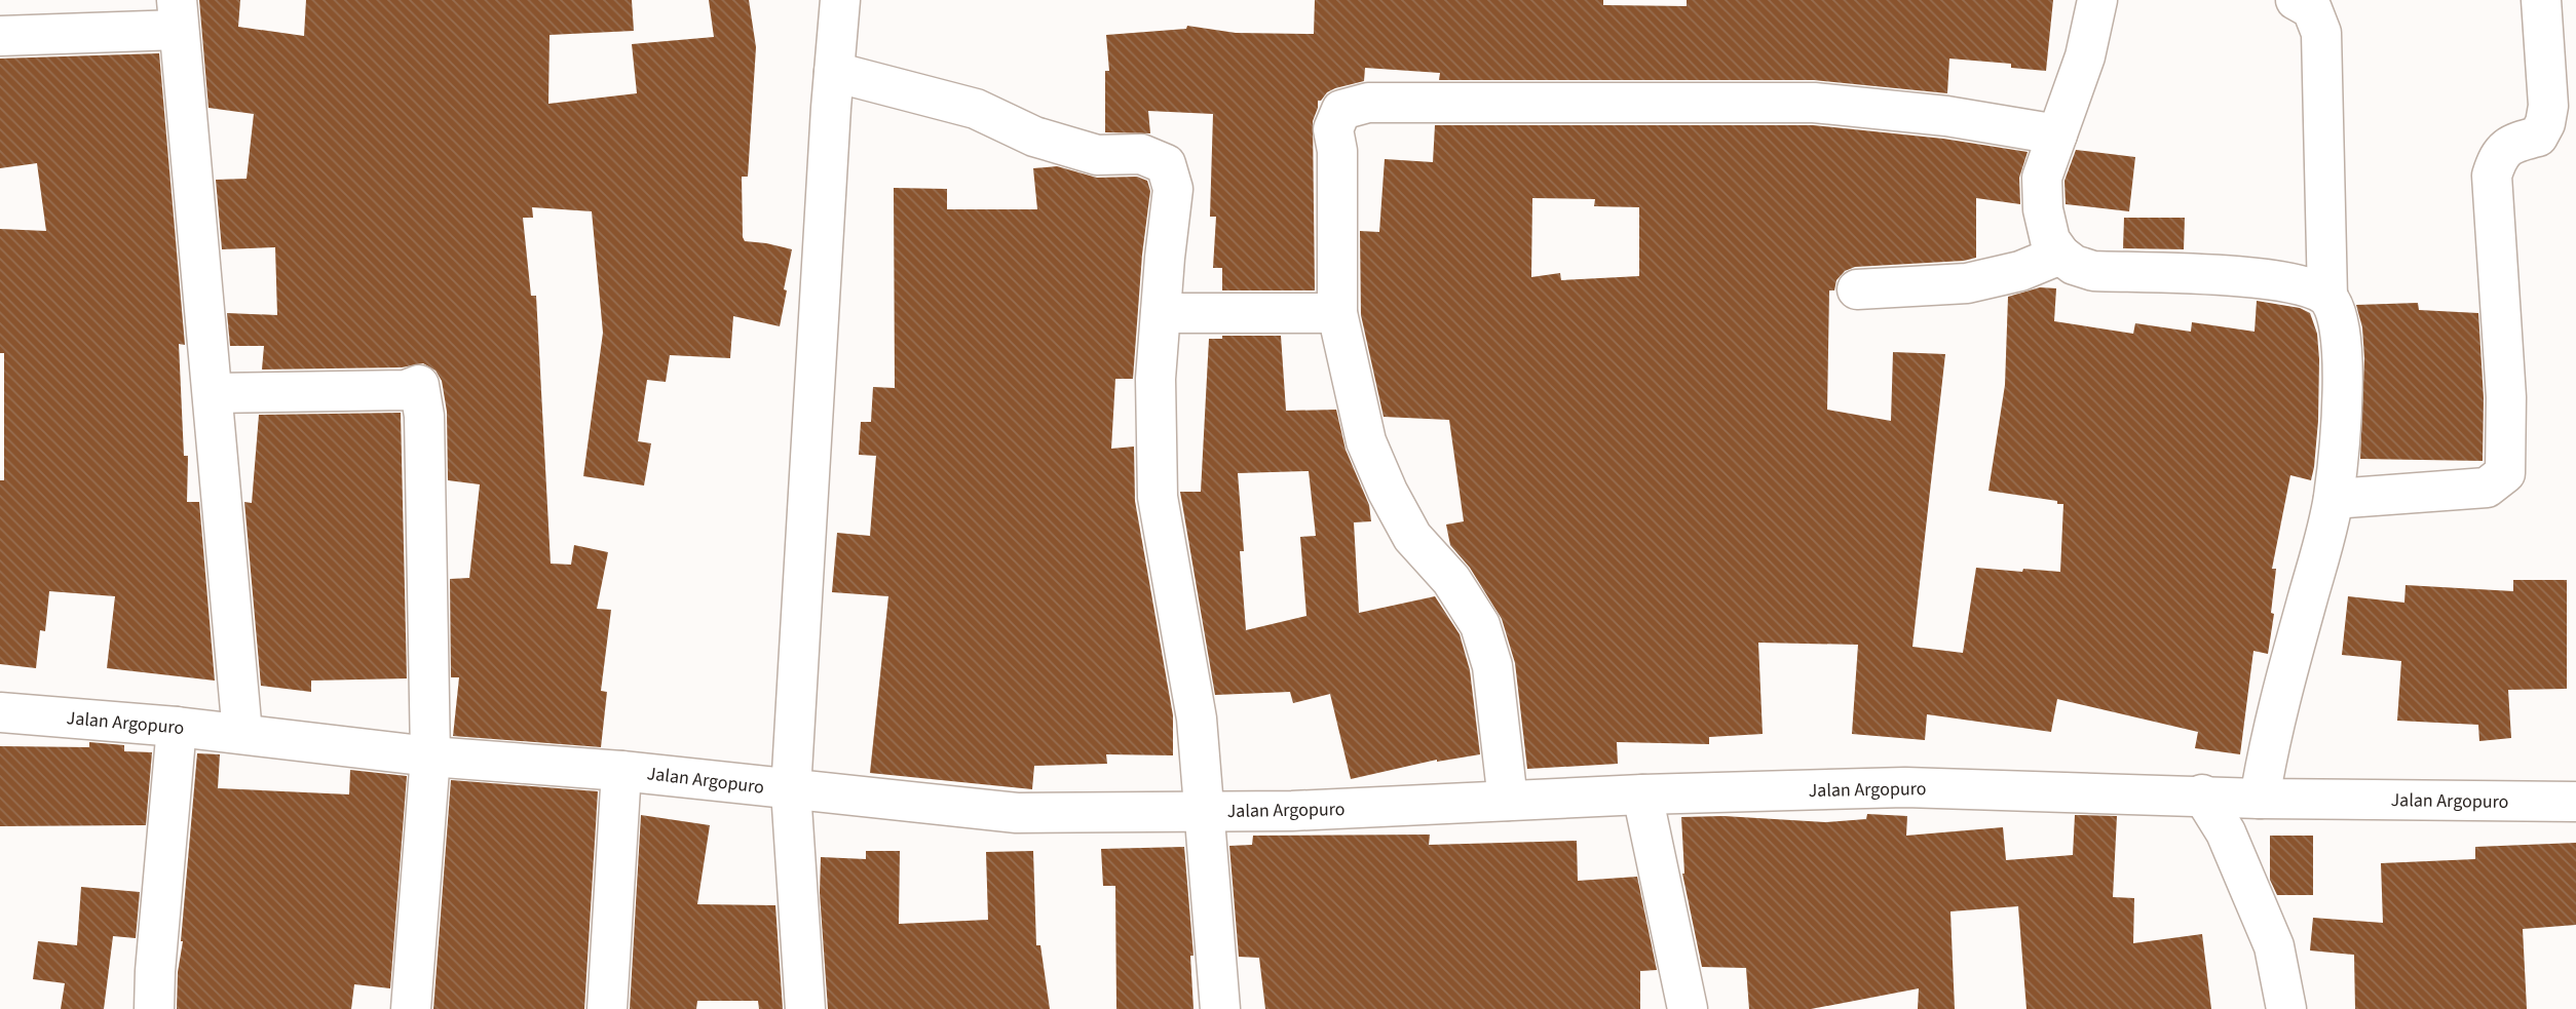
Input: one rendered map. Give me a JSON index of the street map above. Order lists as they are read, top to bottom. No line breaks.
{"streets":{"street":["Jalan Argopuro"]}}
